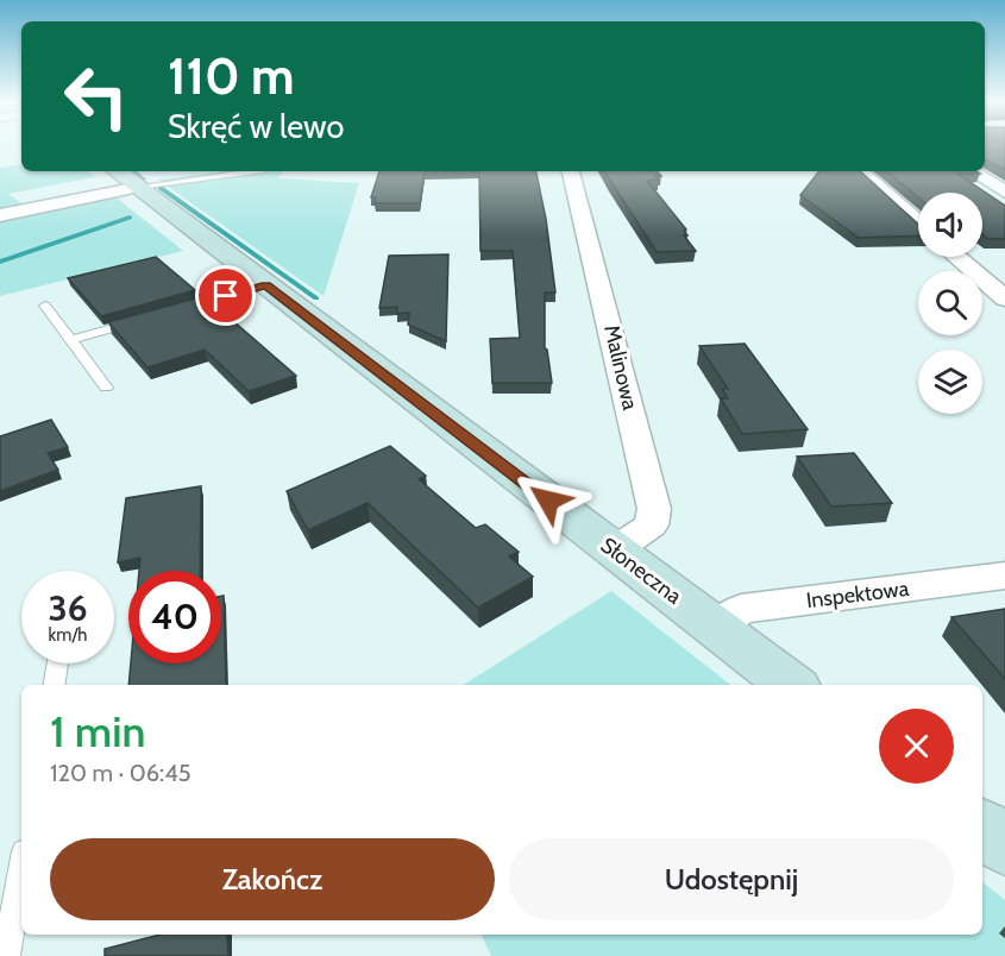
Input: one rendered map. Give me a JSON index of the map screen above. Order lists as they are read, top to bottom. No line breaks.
{"streets":{"street":["Malinowa","Słoneczna","Inspektowa"]},"crossings":[["Malinowa","Słoneczna"],["Słoneczna","Inspektowa"]],"page":{"turn":["110 m","Skręć w lewo"],"speed":"36 km/h","limit":"40","heading":["1 min","120 m · 06:45"],"buttons":["Zakończ","Udostępnij"]}}
